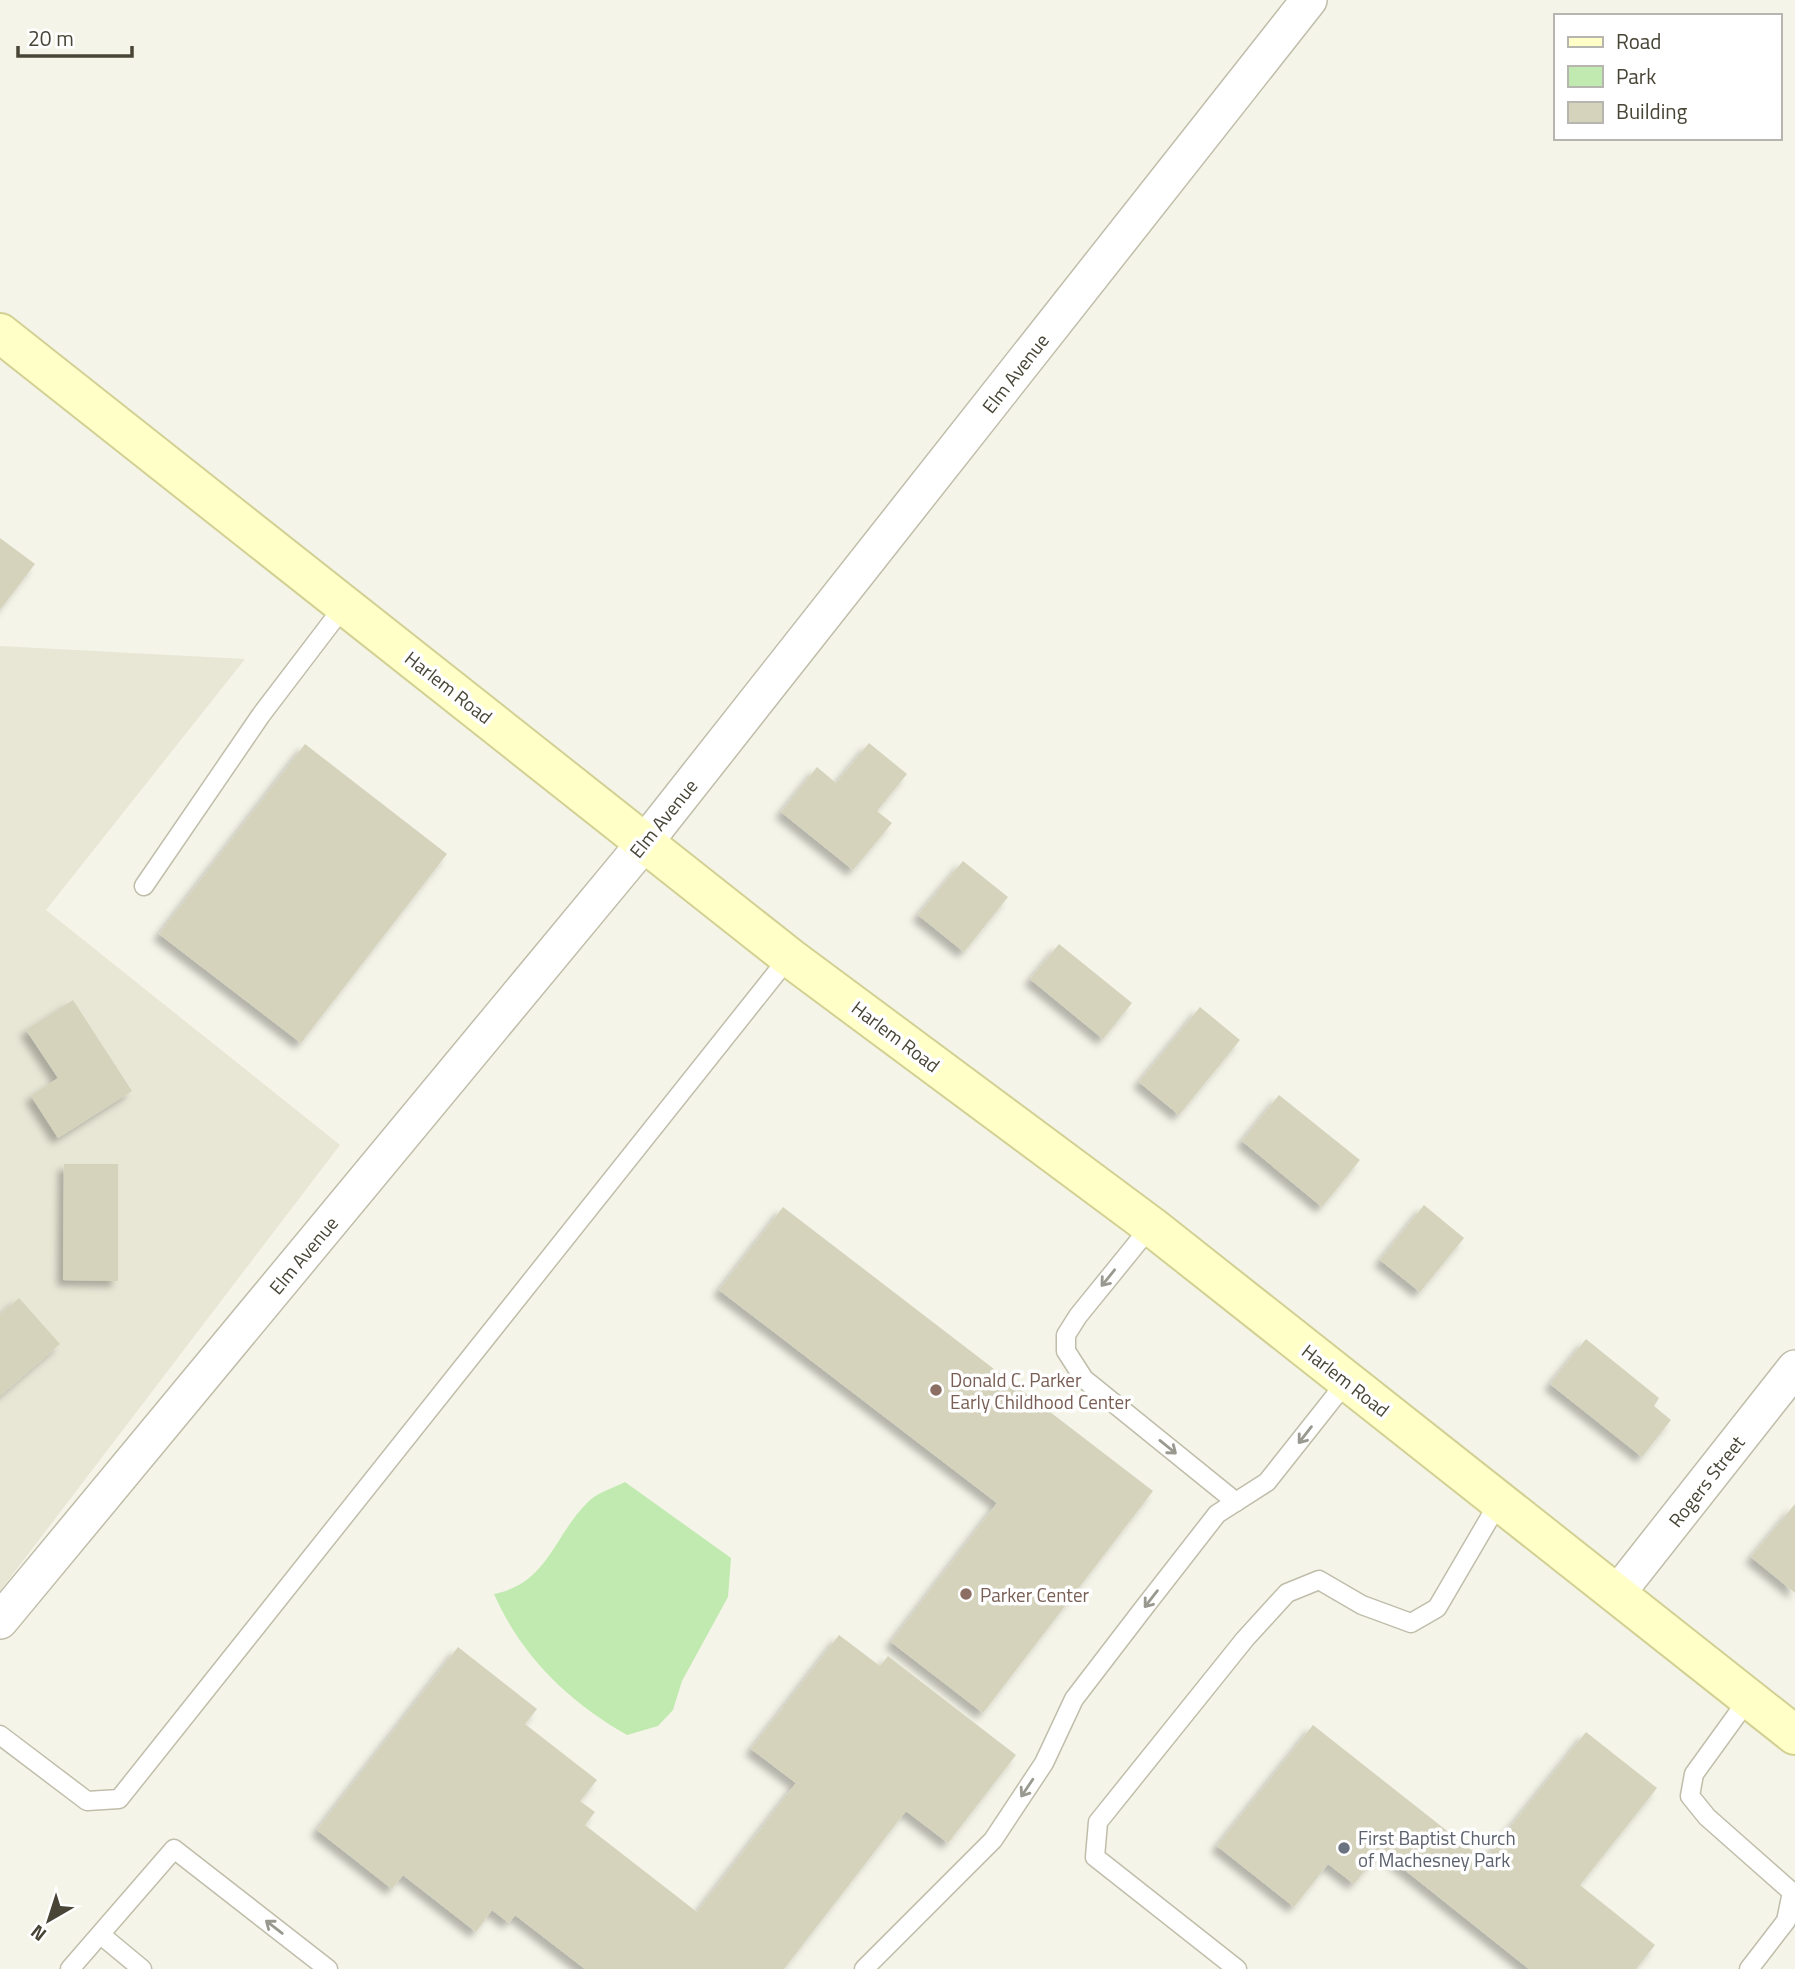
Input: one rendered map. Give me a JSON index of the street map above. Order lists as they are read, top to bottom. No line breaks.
{"streets":{"main road":["Harlem Road"],"street":["Elm Avenue","Rogers Street"]},"crossings":[["Elm Avenue","Harlem Road"],["Harlem Road","Rogers Street"]],"places":["Donald C. Parker Early Childhood Center","Parker Center","First Baptist Church of Machesney Park"],"legend":["Road","Park","Building"],"scale_bar":"20 m","north":"bottom left"}
